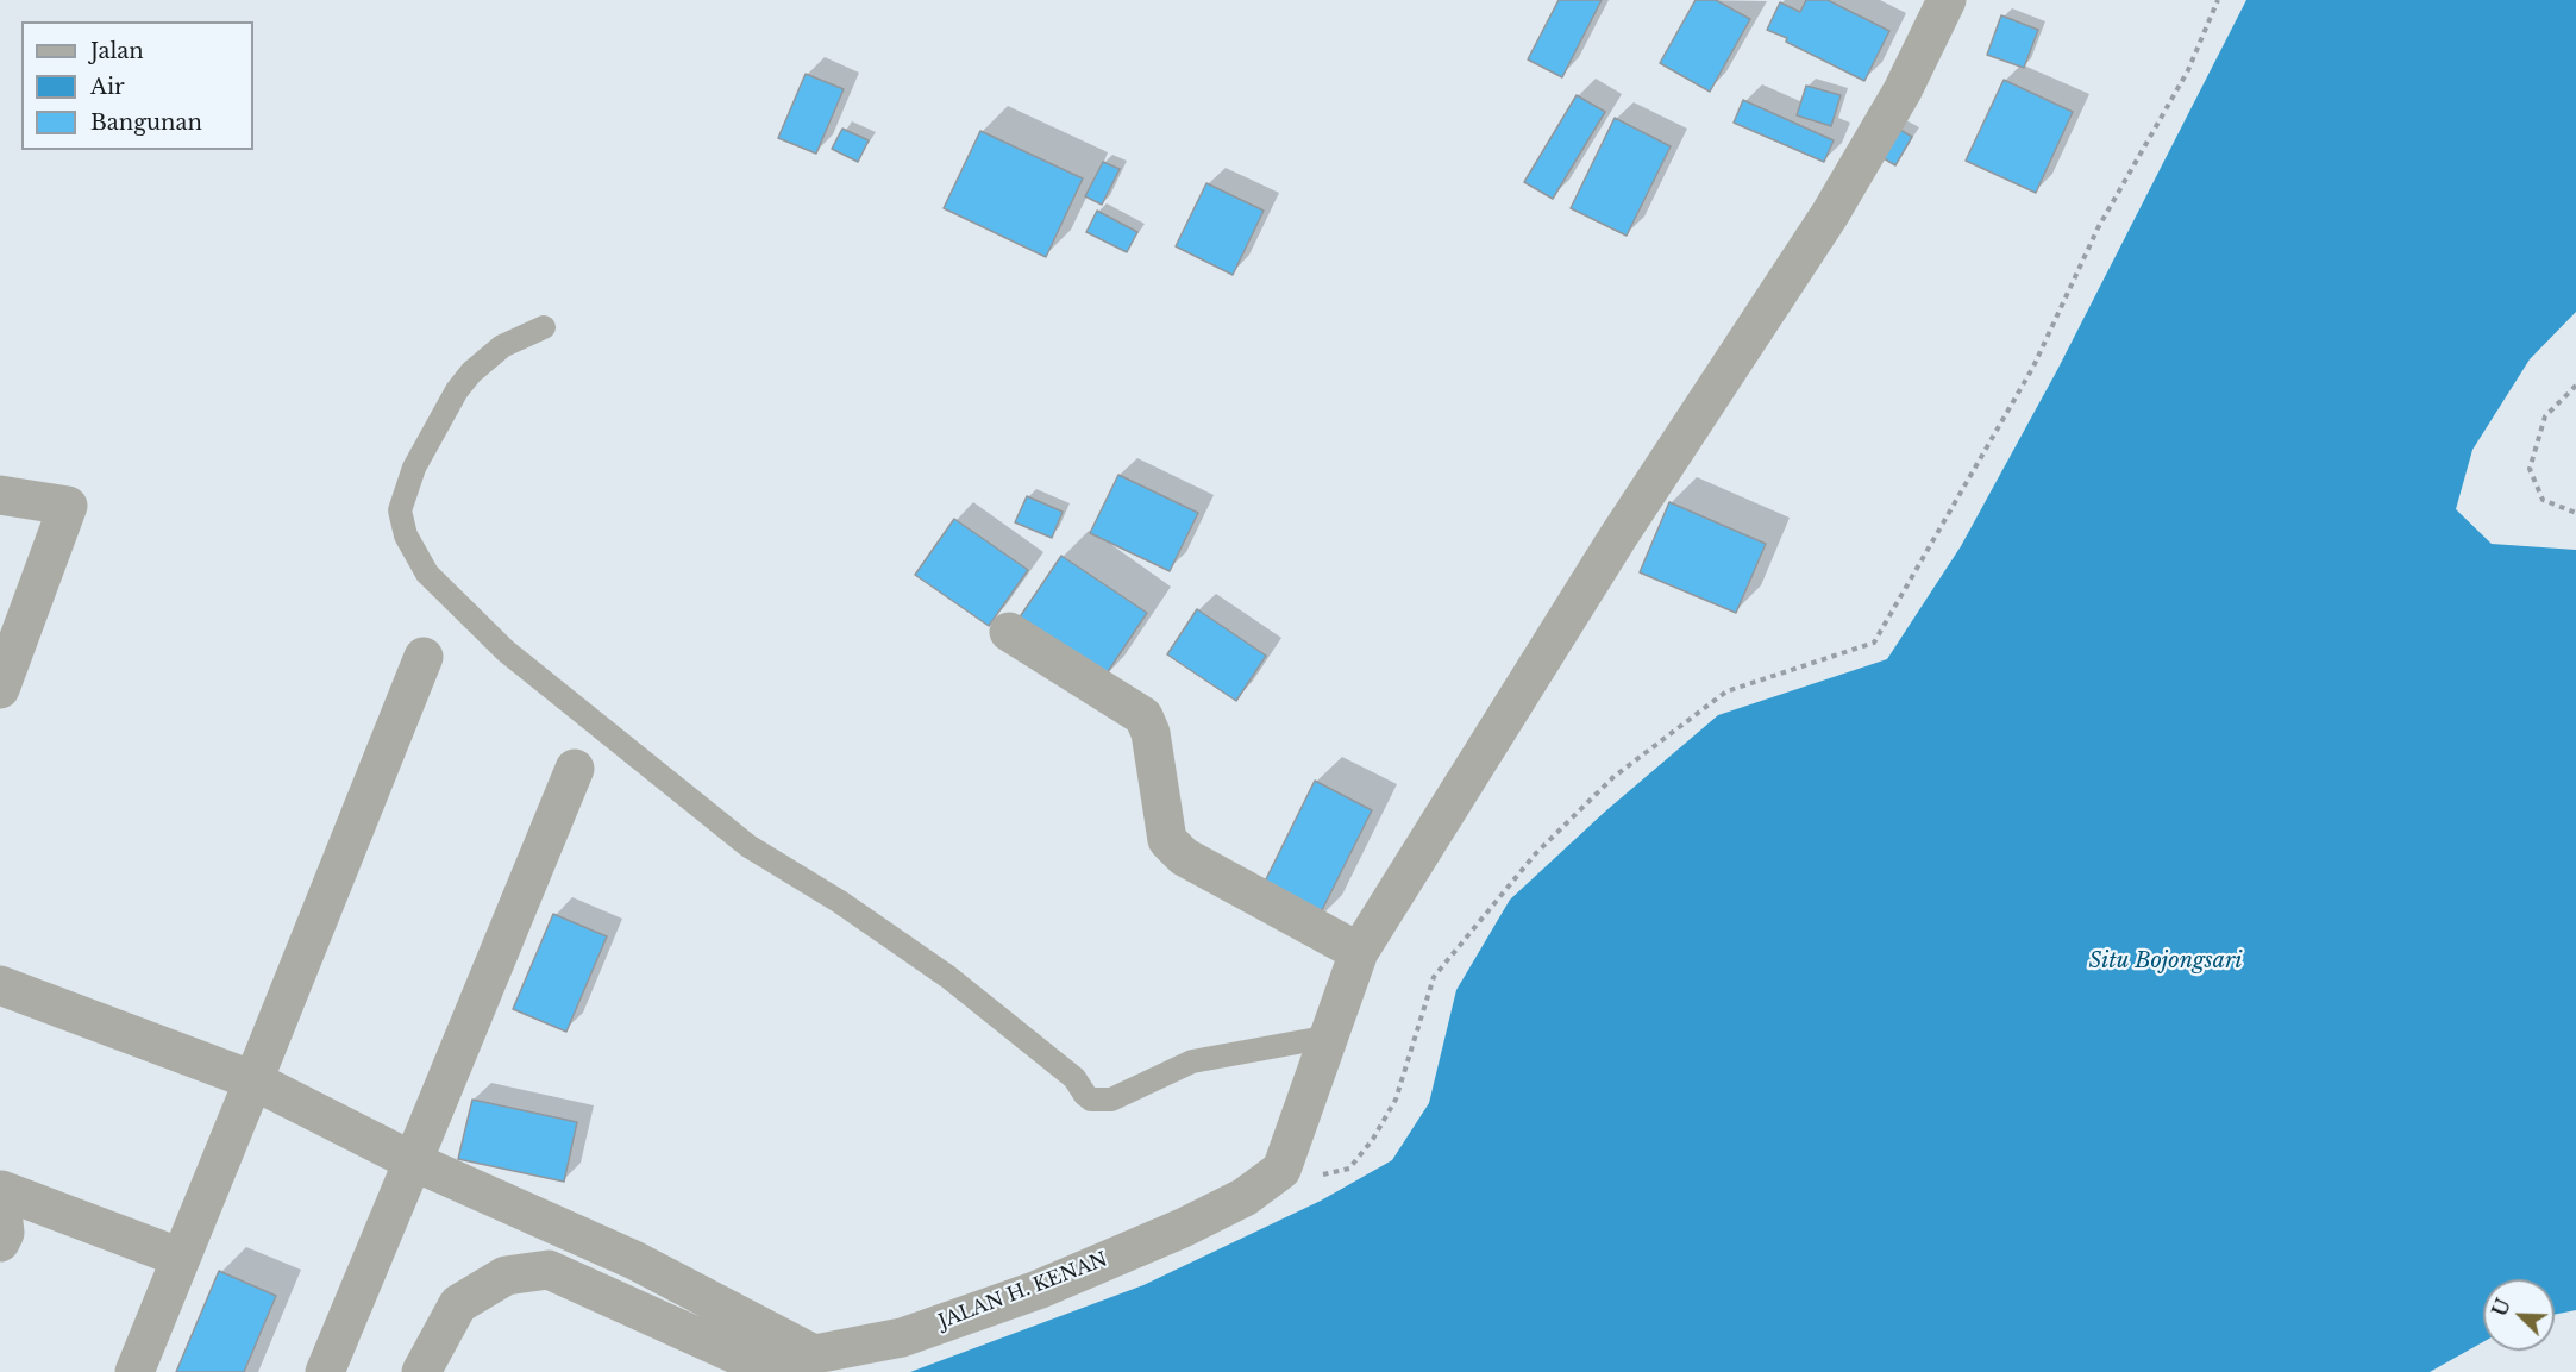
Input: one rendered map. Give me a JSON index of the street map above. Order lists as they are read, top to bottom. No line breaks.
{"streets":{"street":["JALAN H. KENAN"]},"water":["Situ Bojongsari"],"legend":["Jalan","Air","Bangunan"],"north":"top left"}
